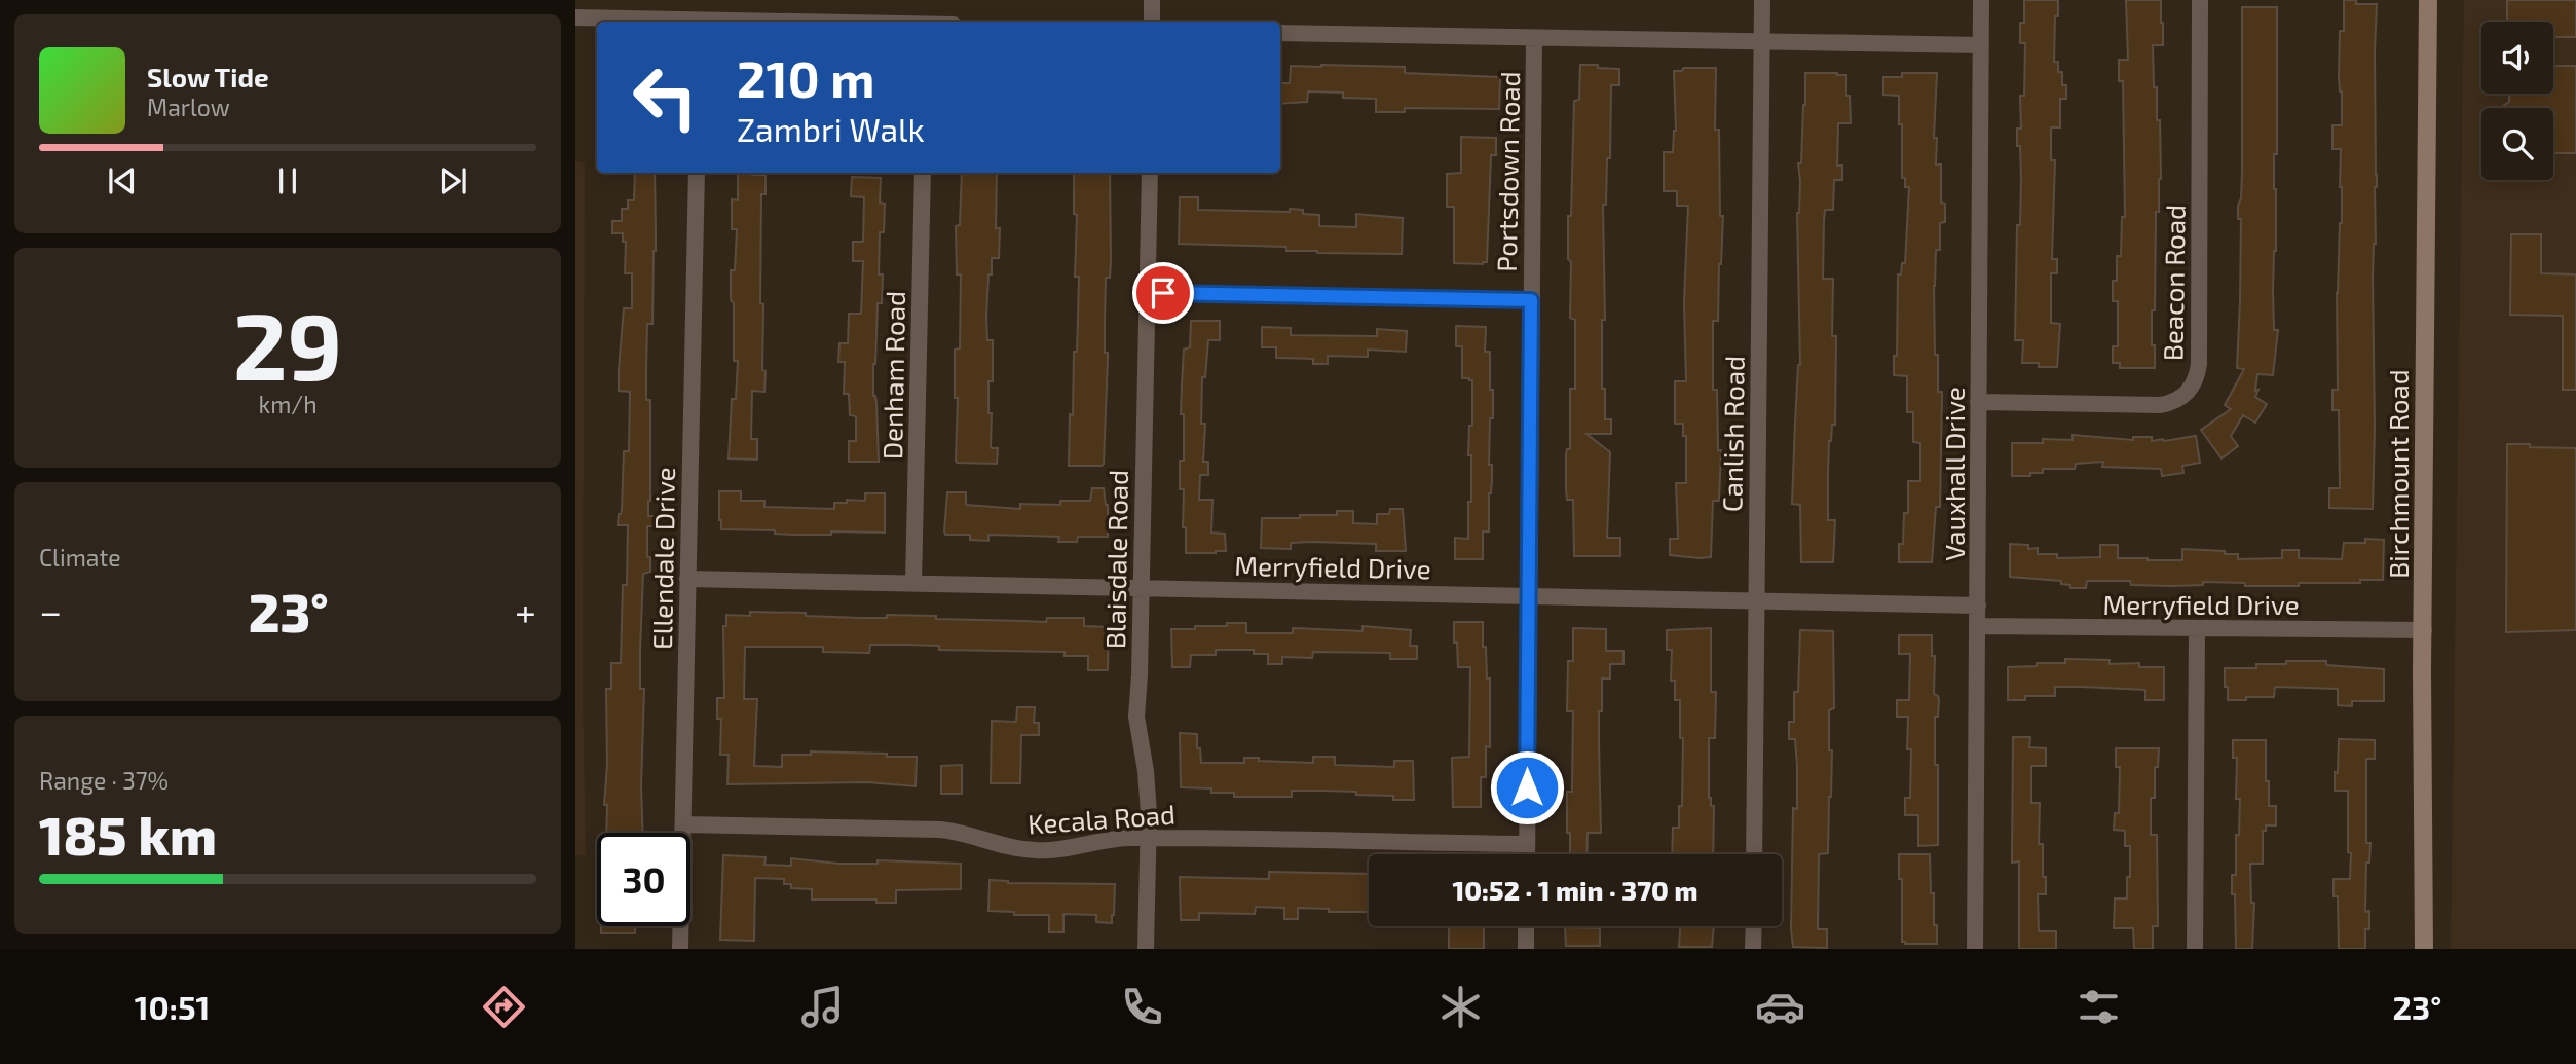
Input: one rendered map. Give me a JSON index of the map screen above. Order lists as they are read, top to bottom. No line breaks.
{"streets":{"main road":["Birchmount Road"],"street":["Portsdown Road","Beacon Road","Denham Road","Canlish Road","Vauxhall Drive","Ellendale Drive","Blaisdale Road","Merryfield Drive","Kecala Road"]},"crossings":[["Portsdown Road","Merryfield Drive"],["Portsdown Road","Kecala Road"],["Beacon Road","Vauxhall Drive"],["Denham Road","Merryfield Drive"],["Canlish Road","Merryfield Drive"],["Vauxhall Drive","Merryfield Drive"],["Birchmount Road","Merryfield Drive"],["Ellendale Drive","Merryfield Drive"],["Ellendale Drive","Kecala Road"],["Blaisdale Road","Merryfield Drive"],["Blaisdale Road","Kecala Road"]],"page":{"turn":["210 m","Zambri Walk"],"song":["Slow Tide","Marlow"],"tile":[["29","km/h"],"Climate",["Range · 37%","185 km"]],"heat":["−","23°","+"],"limit":"30","trip":"10:52 · 1 min · 370 m","tabs":["10:51","23°"]}}
